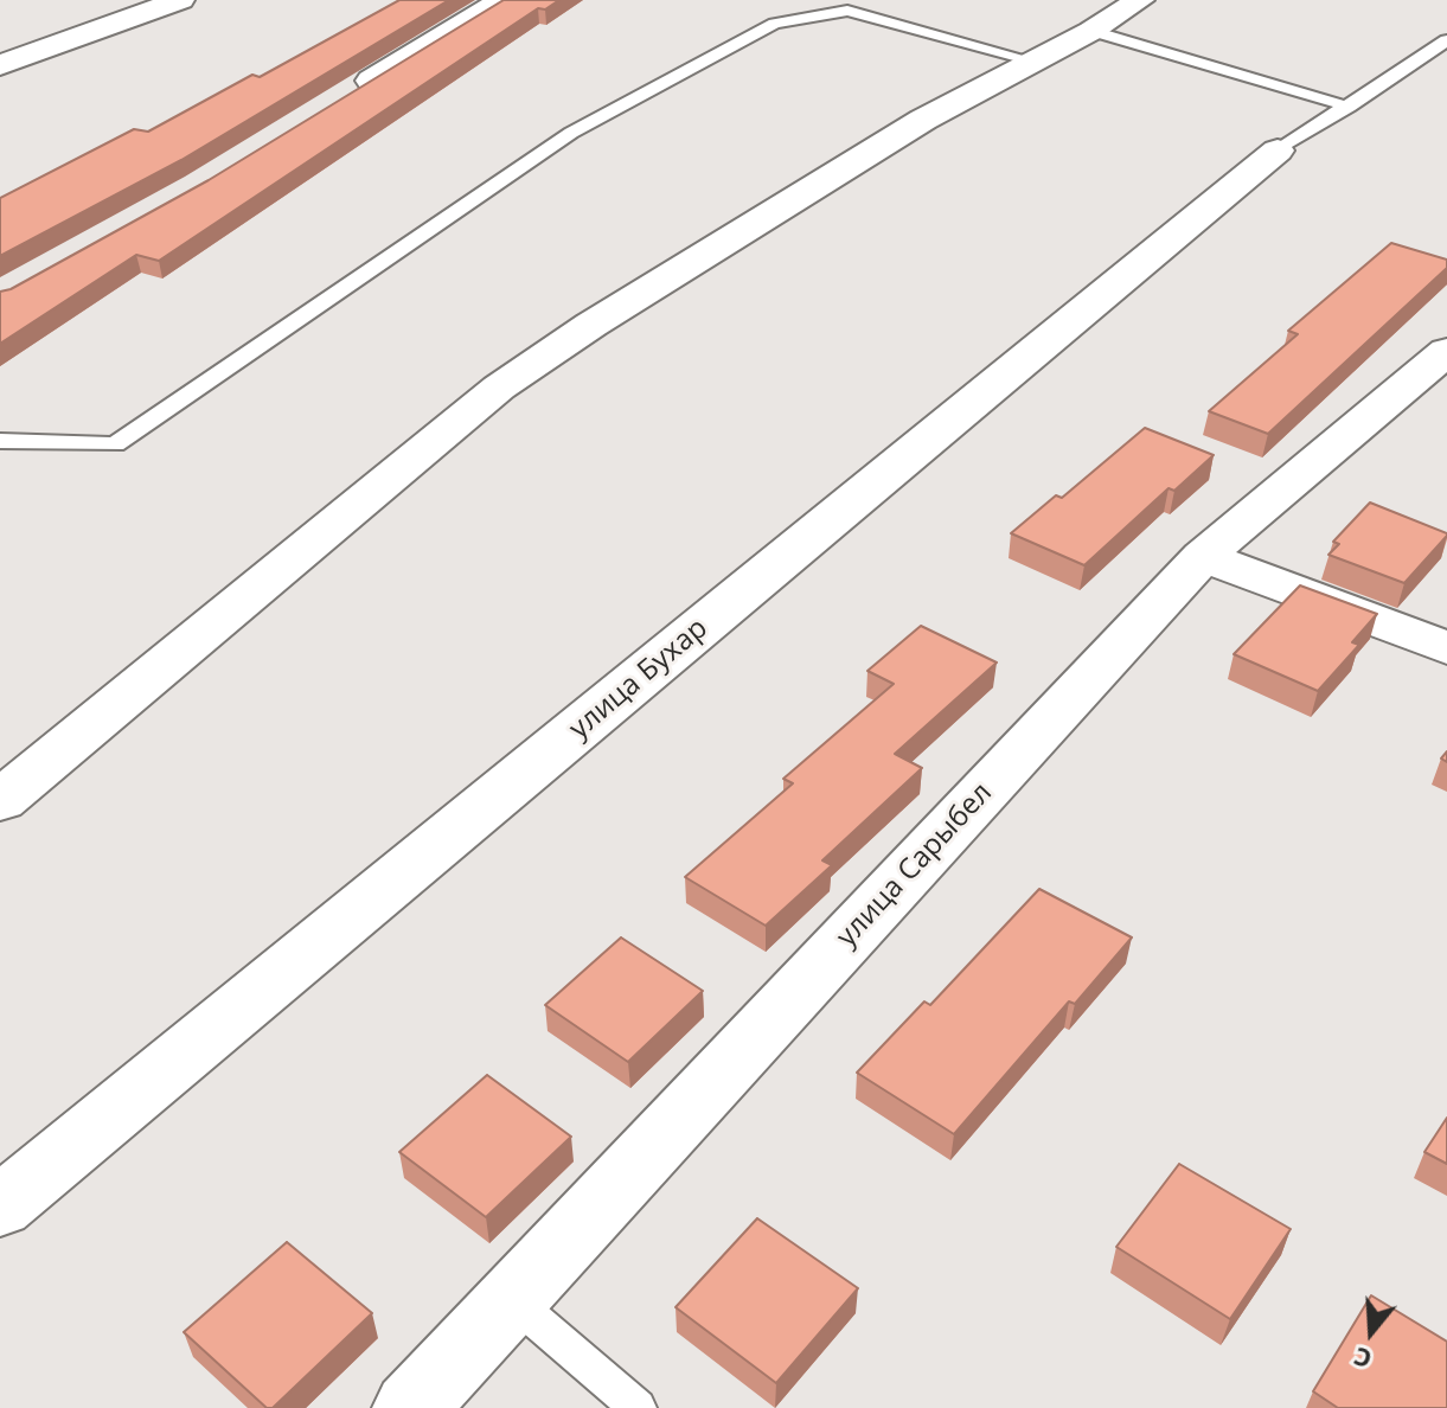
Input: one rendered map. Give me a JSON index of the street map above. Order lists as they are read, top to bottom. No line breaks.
{"streets":{"street":["улица Бухар","улица Сарыбел"]},"north":"bottom"}
